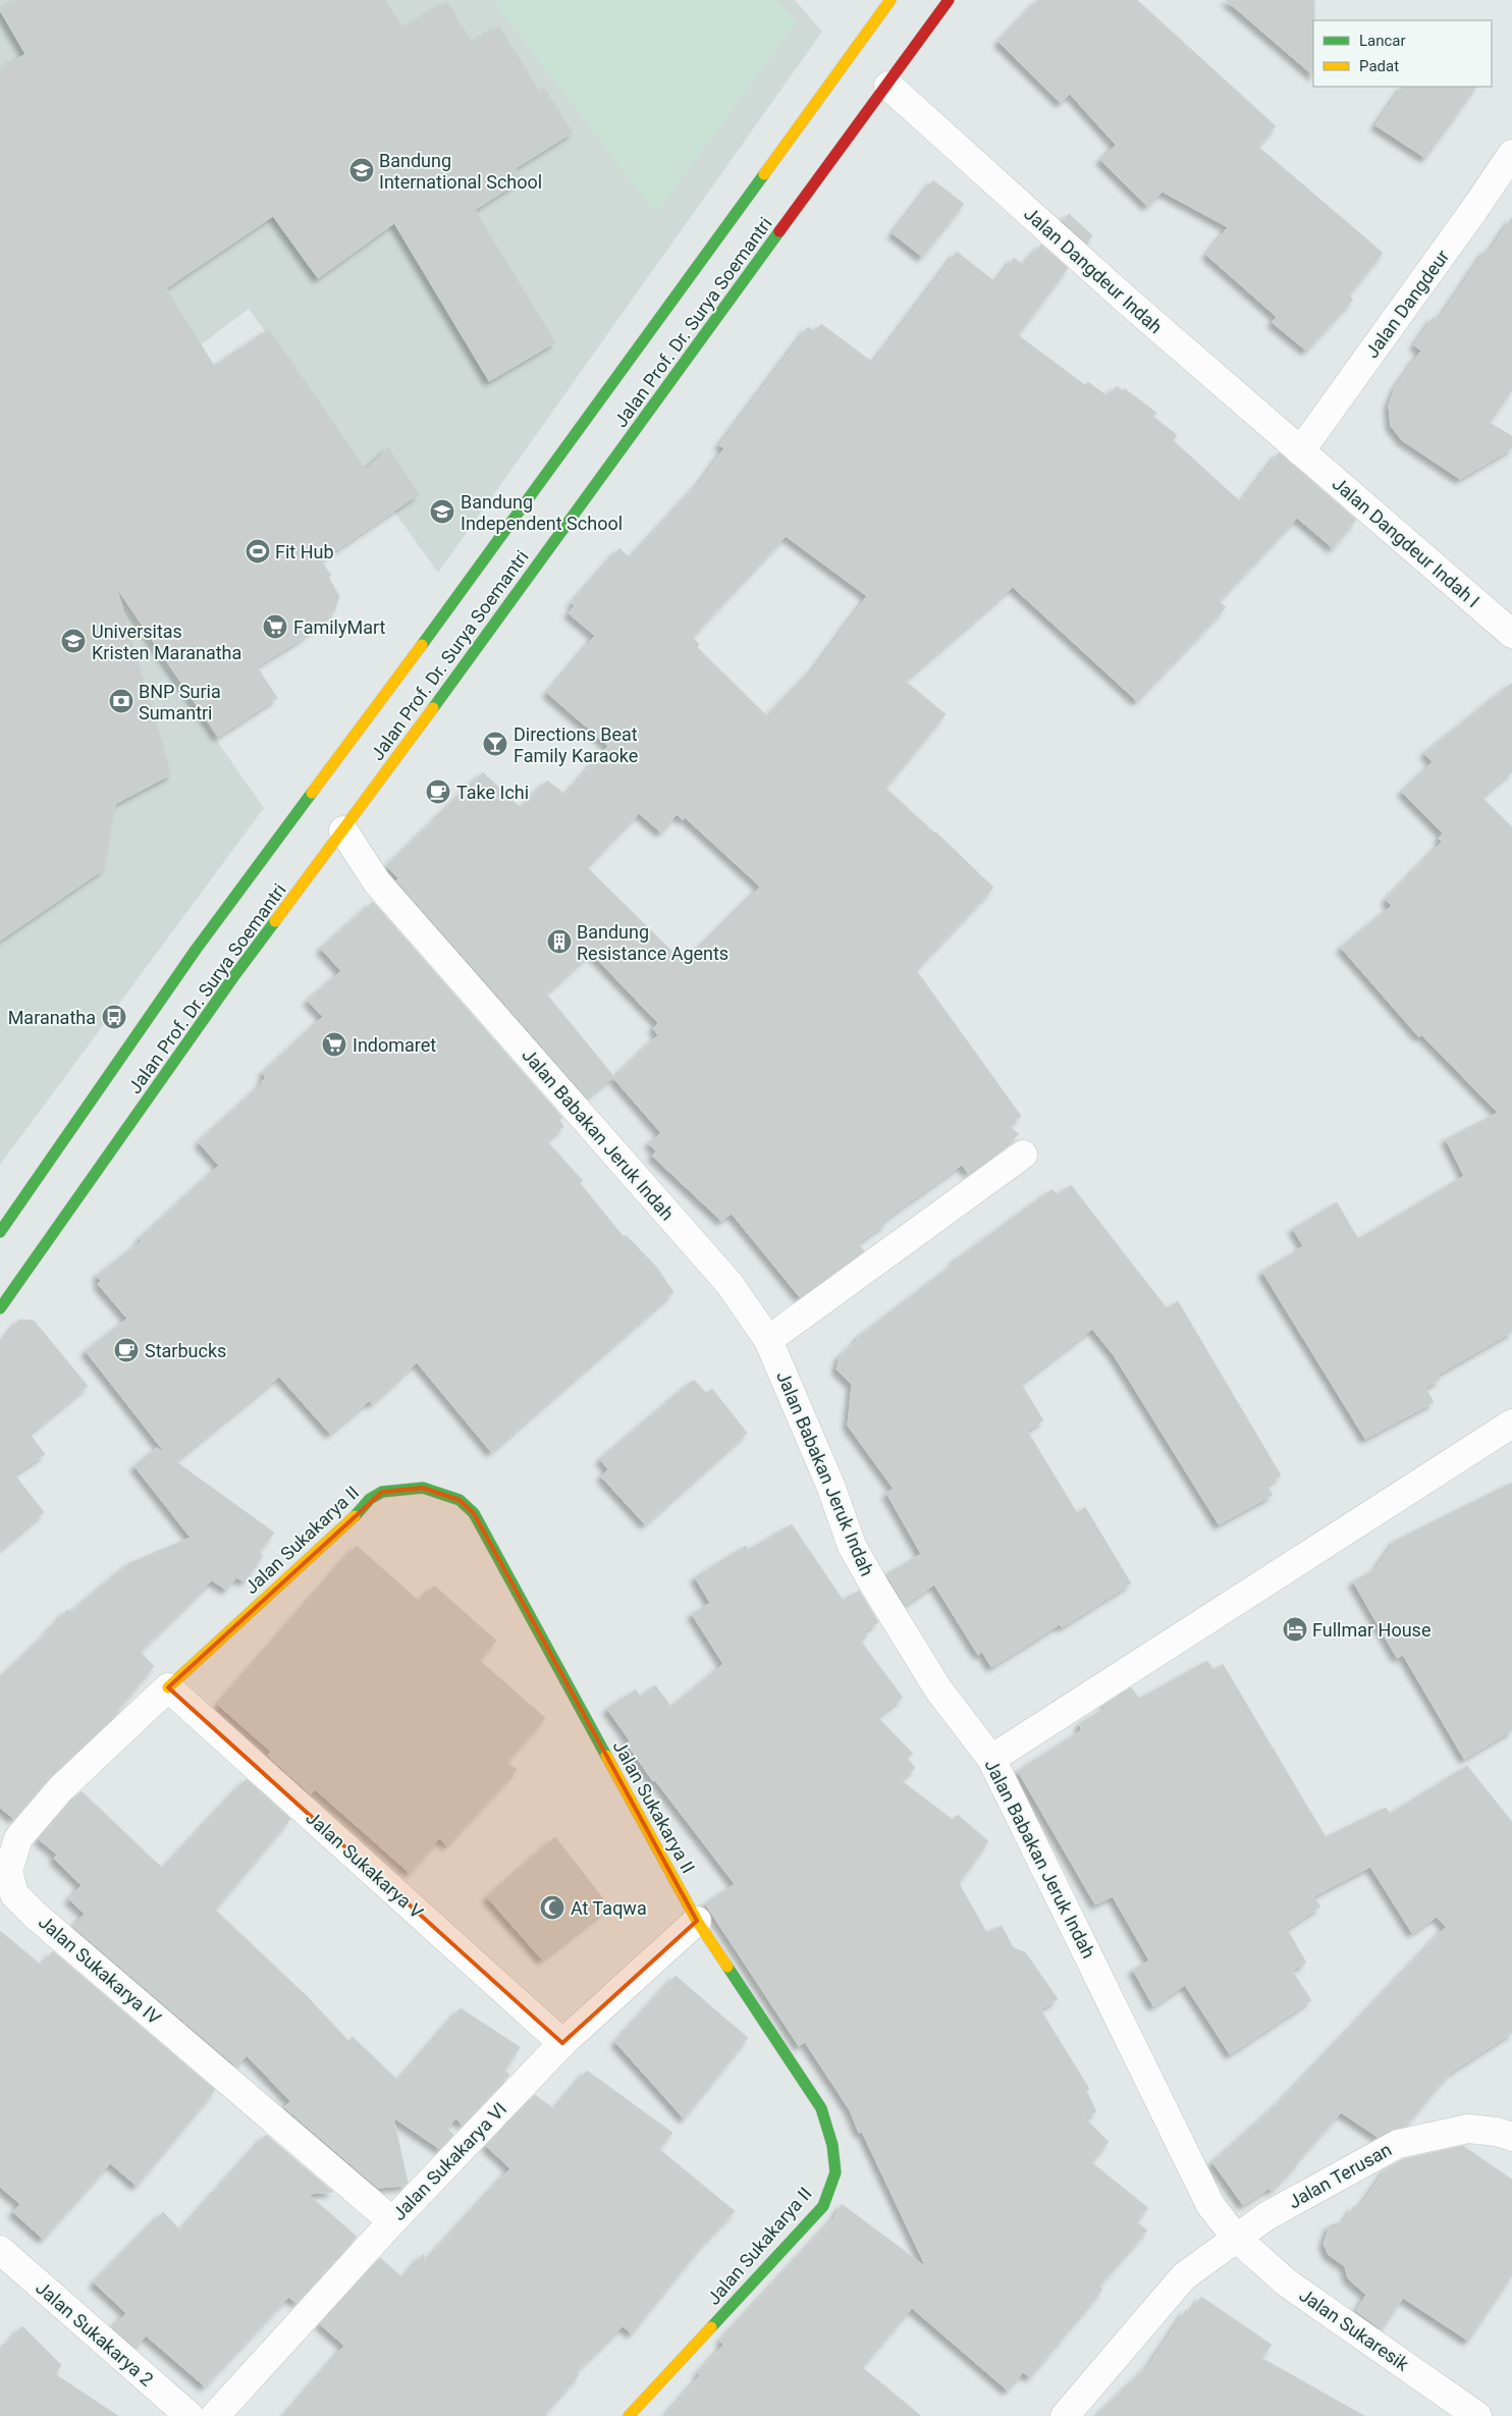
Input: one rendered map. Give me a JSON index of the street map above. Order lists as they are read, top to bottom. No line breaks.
{"streets":{"main road":["Jalan Prof. Dr. Surya Soemantri","Jalan Sukakarya II"],"street":["Jalan Dangdeur Indah","Jalan Dangdeur","Jalan Dangdeur Indah I","Jalan Babakan Jeruk Indah","Jalan Sukakarya V","Jalan Sukakarya IV","Jalan Sukakarya VI","Jalan Terusan","Jalan Sukaresik","Jalan Sukakarya 2"]},"crossings":[["Jalan Dangdeur Indah","Jalan Dangdeur"],["Jalan Dangdeur Indah","Jalan Prof. Dr. Surya Soemantri"],["Jalan Dangdeur Indah","Jalan Dangdeur Indah I"],["Jalan Dangdeur","Jalan Dangdeur Indah I"],["Jalan Prof. Dr. Surya Soemantri","Jalan Babakan Jeruk Indah"],["Jalan Babakan Jeruk Indah","Jalan Terusan"],["Jalan Babakan Jeruk Indah","Jalan Sukaresik"],["Jalan Sukakarya II","Jalan Sukakarya V"],["Jalan Sukakarya II","Jalan Sukakarya IV"],["Jalan Sukakarya II","Jalan Sukakarya VI"],["Jalan Sukakarya V","Jalan Sukakarya IV"],["Jalan Sukakarya V","Jalan Sukakarya VI"],["Jalan Sukakarya IV","Jalan Sukakarya VI"],["Jalan Terusan","Jalan Sukaresik"]],"places":{"school or university":["Bandung International School","Bandung Independent School","Universitas Kristen Maranatha"],"sports":["Fit Hub"],"supermarket":["FamilyMart","Indomaret"],"bank":["BNP Suria Sumantri"],"bar":["Directions Beat Family Karaoke"],"cafe":["Take Ichi","Starbucks"],"building":["Bandung Resistance Agents"],"bus stop":["Maranatha"],"hotel":["Fullmar House"],"mosque":["At Taqwa"]},"legend":["Lancar","Padat"]}
